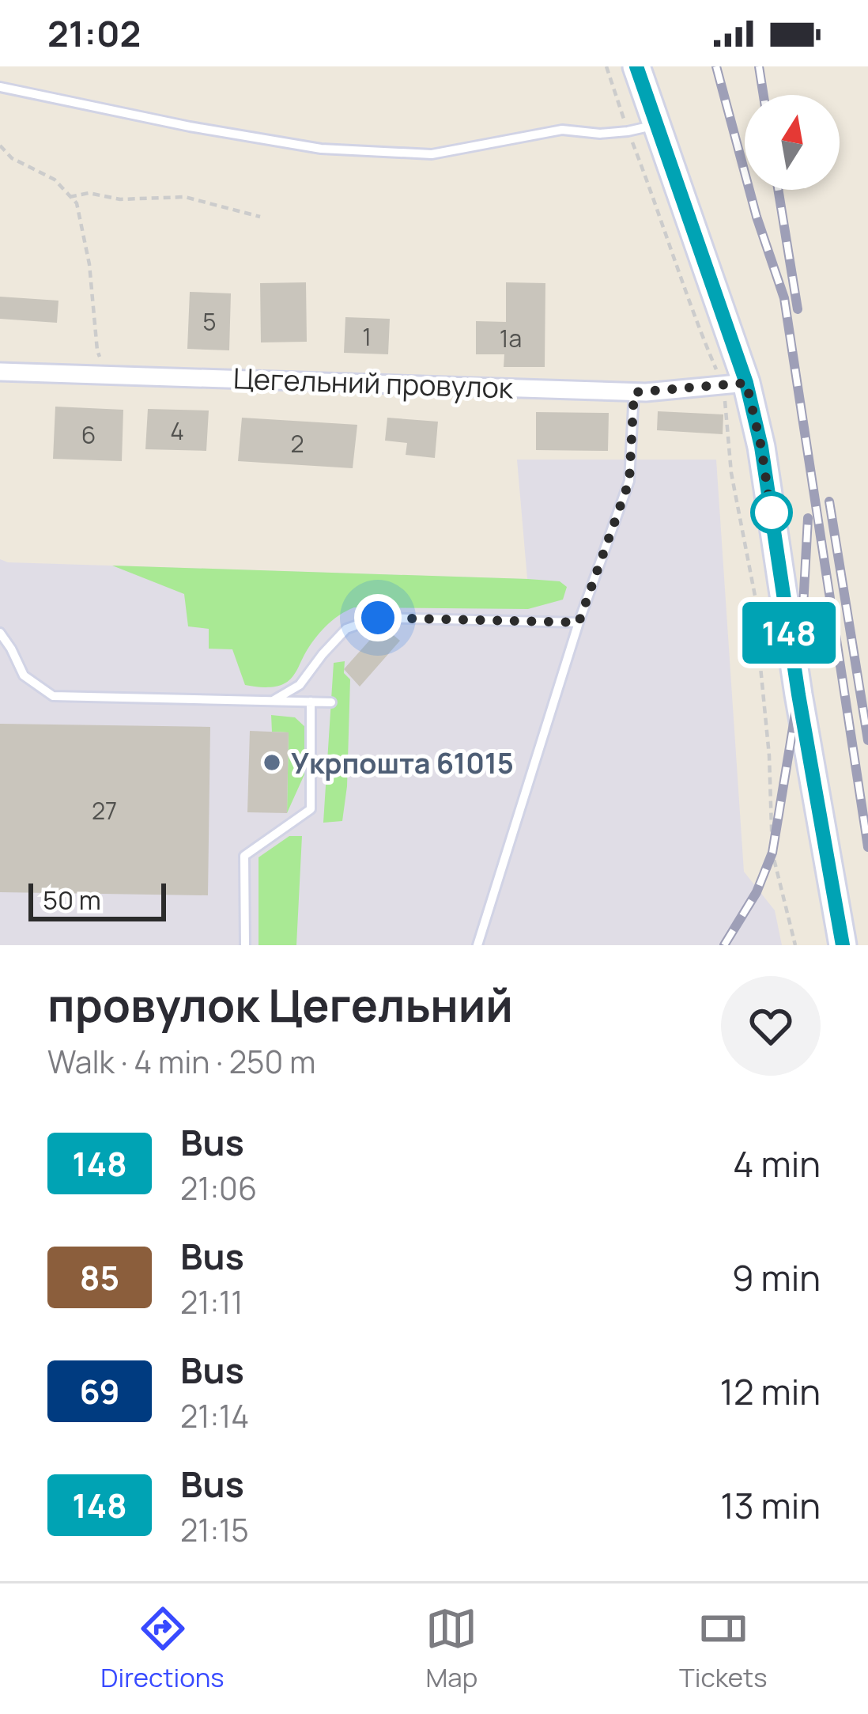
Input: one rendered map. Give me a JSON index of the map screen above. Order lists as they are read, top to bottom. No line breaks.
{"streets":{"street":["Цегельний провулок"]},"places":["Укрпошта 61015"],"lines":["bus line 148"],"house_numbers":["5","1","1а","4","6","2","27"],"scale_bar":"50 m","north":"top","page":{"status":"21:02","on_map":"148","scale":"50 m","heading":["провулок Цегельний","Walk · 4 min · 250 m"],"list":[{"mark":"148","name":"Bus","note":"21:06","value":"4 min"},{"mark":"85","name":"Bus","note":"21:11","value":"9 min"},{"mark":"69","name":"Bus","note":"21:14","value":"12 min"},{"mark":"148","name":"Bus","note":"21:15","value":"13 min"}],"tabs":["Directions","Map","Tickets"]}}
